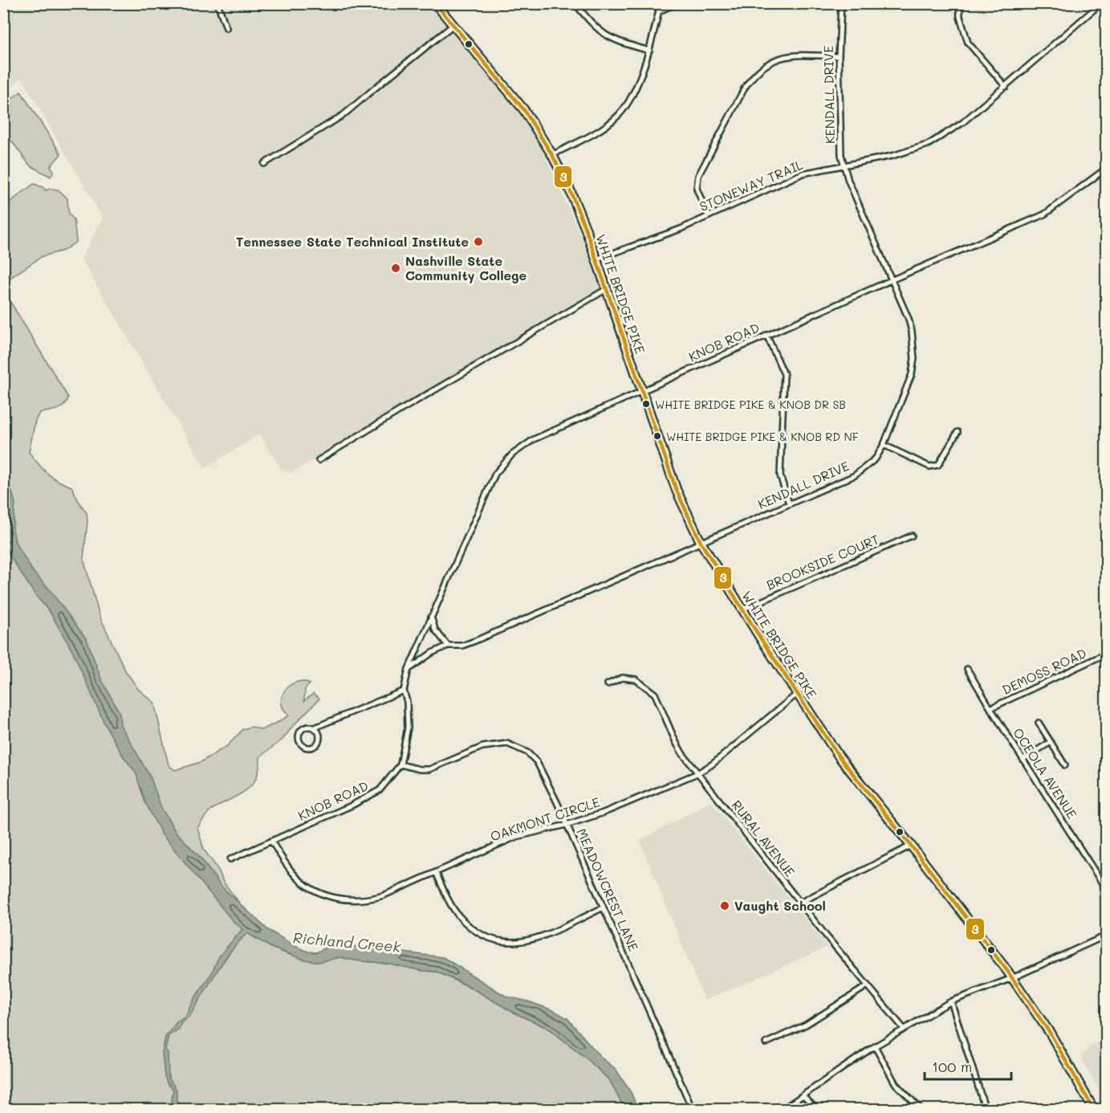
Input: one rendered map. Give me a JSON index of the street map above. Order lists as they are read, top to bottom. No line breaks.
{"streets":{"main road":["WHITE BRIDGE PIKE"],"street":["KENDALL DRIVE","STONEWAY TRAIL","KNOB ROAD","BROOKSIDE COURT","DEMOSS ROAD","OCEOLA AVENUE","OAKMONT CIRCLE","RURAL AVENUE","MEADOWCREST LANE"]},"crossings":[["KENDALL DRIVE","STONEWAY TRAIL"],["KENDALL DRIVE","WHITE BRIDGE PIKE"],["KENDALL DRIVE","KNOB ROAD"],["STONEWAY TRAIL","WHITE BRIDGE PIKE"],["WHITE BRIDGE PIKE","KNOB ROAD"],["WHITE BRIDGE PIKE","BROOKSIDE COURT"],["WHITE BRIDGE PIKE","OAKMONT CIRCLE"],["KNOB ROAD","OAKMONT CIRCLE"],["KNOB ROAD","MEADOWCREST LANE"],["DEMOSS ROAD","OCEOLA AVENUE"],["OAKMONT CIRCLE","RURAL AVENUE"],["OAKMONT CIRCLE","MEADOWCREST LANE"]],"water":["Richland Creek"],"places":["Tennessee State Technical Institute","Nashville State Community College","WHITE BRIDGE PIKE & KNOB DR SB","WHITE BRIDGE PIKE & KNOB RD NF","Vaught School"],"lines":["transit line 3"],"scale_bar":"100 m"}
